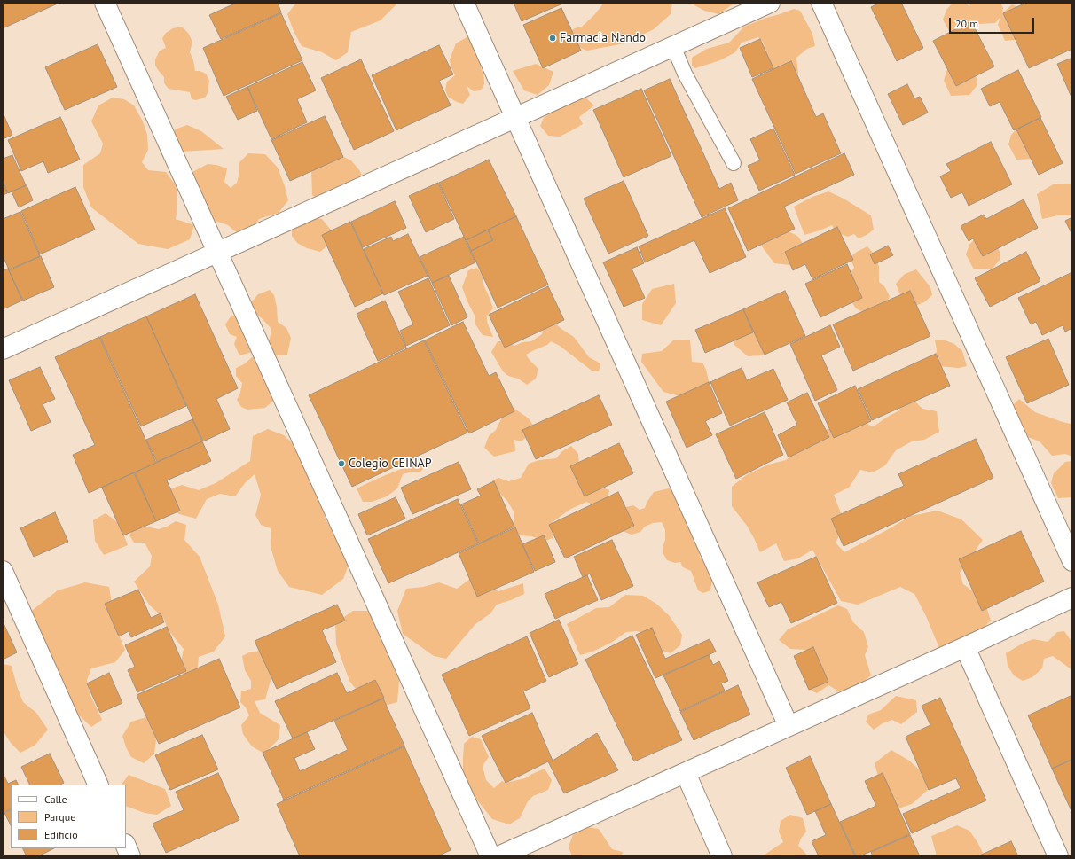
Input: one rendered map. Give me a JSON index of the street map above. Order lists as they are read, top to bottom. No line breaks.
{"places":["Farmacia Nando","Colegio CEINAP"],"legend":["Calle","Parque","Edificio"],"scale_bar":"20 m"}
